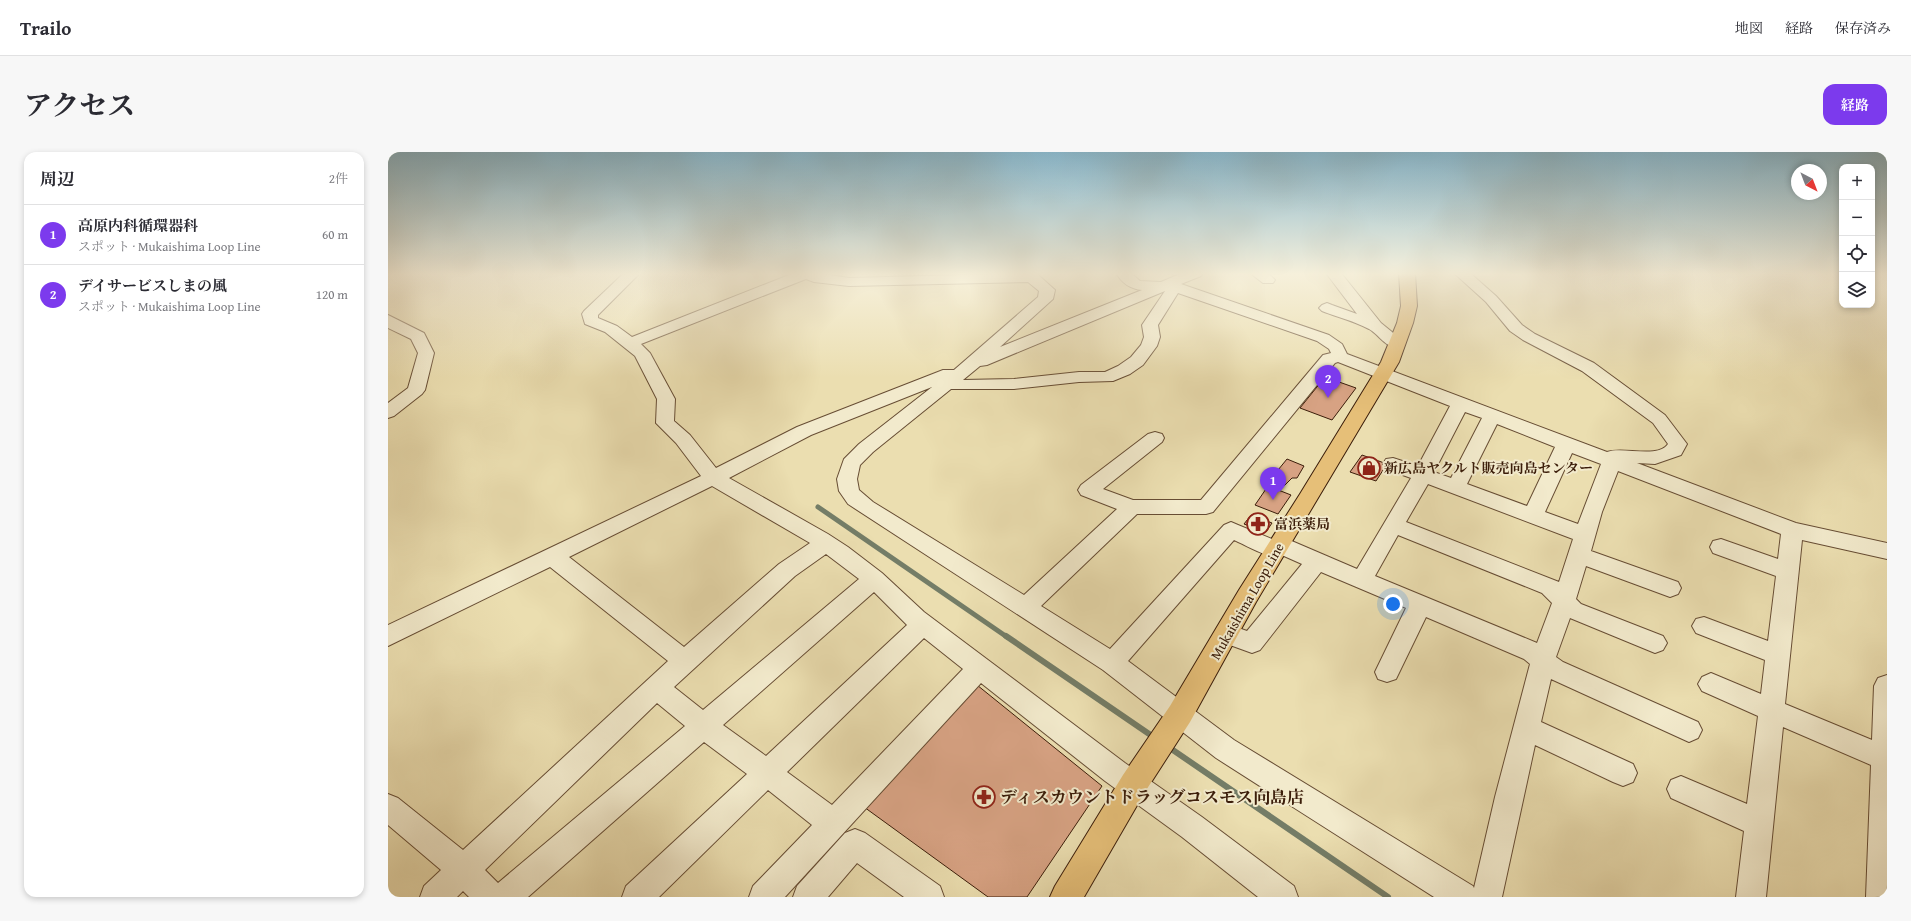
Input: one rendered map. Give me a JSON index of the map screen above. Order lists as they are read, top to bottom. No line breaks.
{"streets":{"main road":["Mukaishima Loop Line"]},"places":{"shop":["新広島ヤクルト販売向島センター"],"pharmacy":["富浜薬局","ディスカウントドラッグコスモス向島店"]},"north":"bottom right","page":{"header":"Trailo","nav":["地図","経路","保存済み"],"title":"アクセス","buttons":"経路","heading":["周辺","2件"],"map_buttons":["+","−"],"list":[{"mark":"1","name":"高原内科循環器科","note":"スポット · Mukaishima Loop Line","value":"60 m"},{"mark":"2","name":"デイサービスしまの風","note":"スポット · Mukaishima Loop Line","value":"120 m"}],"pins":["2","1"]}}
